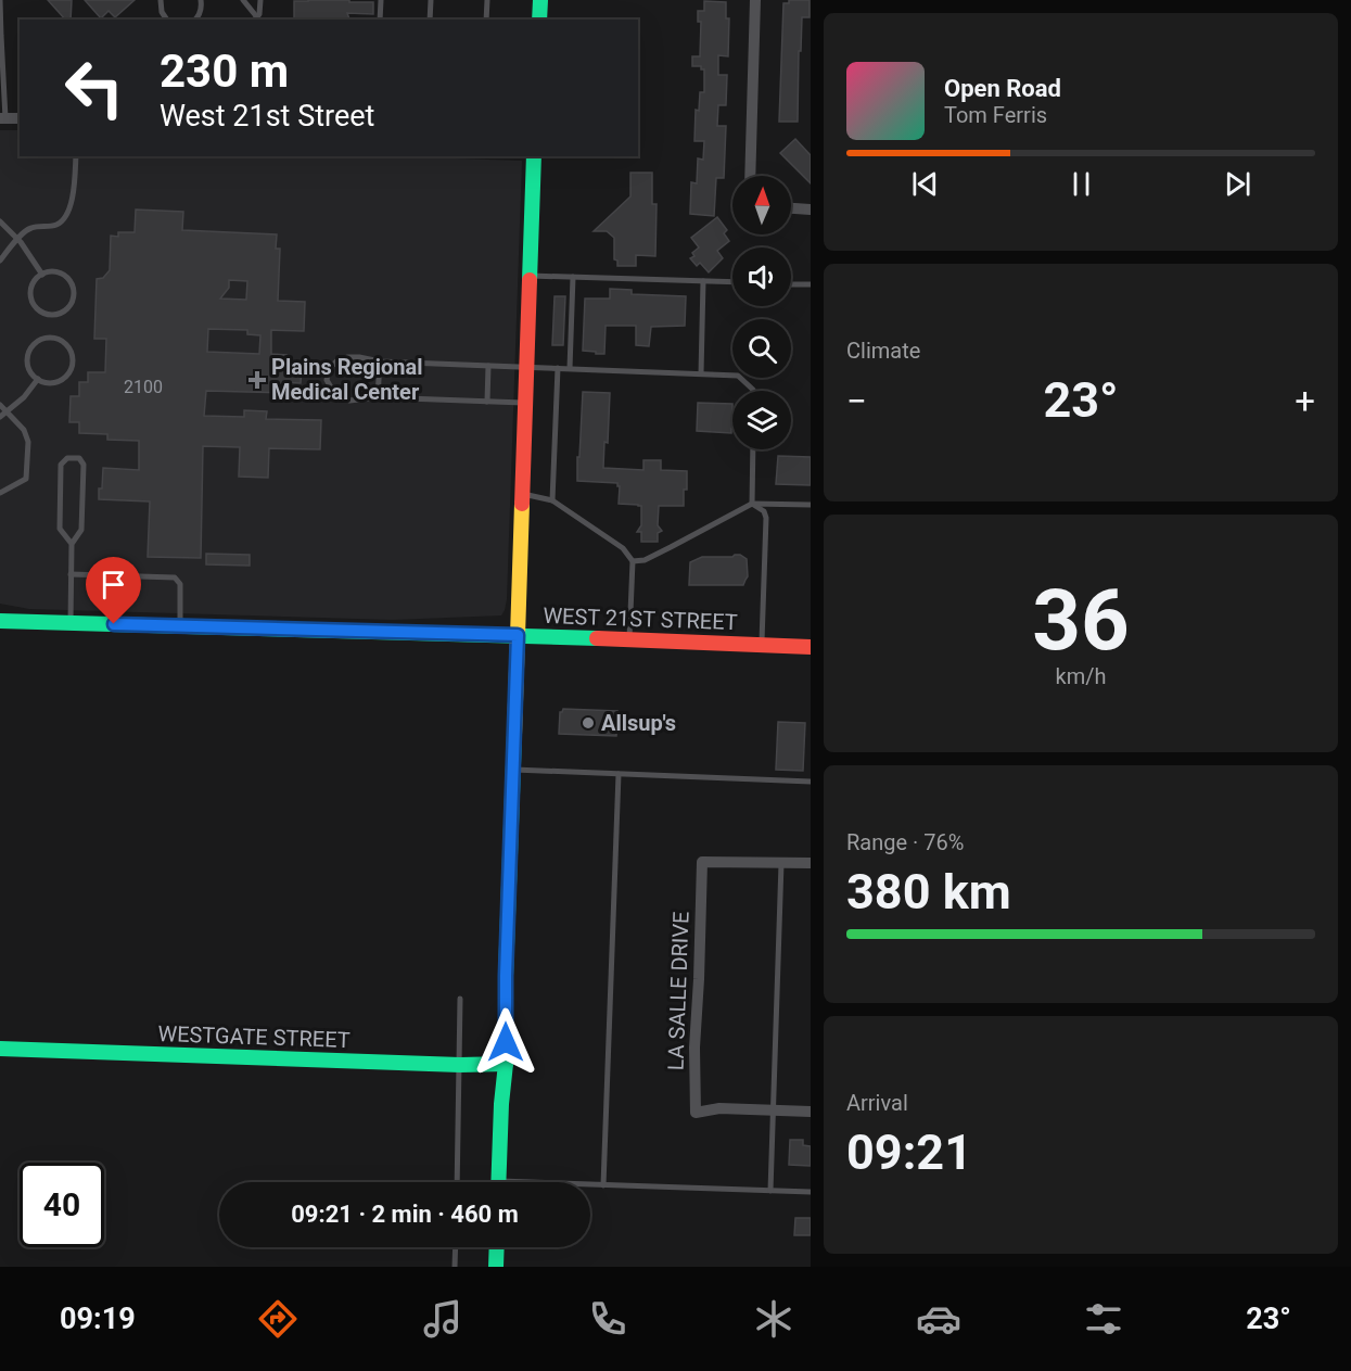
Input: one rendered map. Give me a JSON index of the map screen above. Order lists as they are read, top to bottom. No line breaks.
{"streets":{"street":["WEST 21ST STREET","LA SALLE DRIVE","WESTGATE STREET"]},"places":{"health":["Plains Regional Medical Center"],"other":["Allsup's"]},"house_numbers":["2100"],"north":"top","page":{"turn":["230 m","West 21st Street"],"song":["Open Road","Tom Ferris"],"tile":["Climate",["36","km/h"],["Range · 76%","380 km"],["Arrival","09:21"]],"heat":["−","23°","+"],"limit":"40","trip":"09:21 · 2 min · 460 m","tabs":["09:19","23°"]}}
